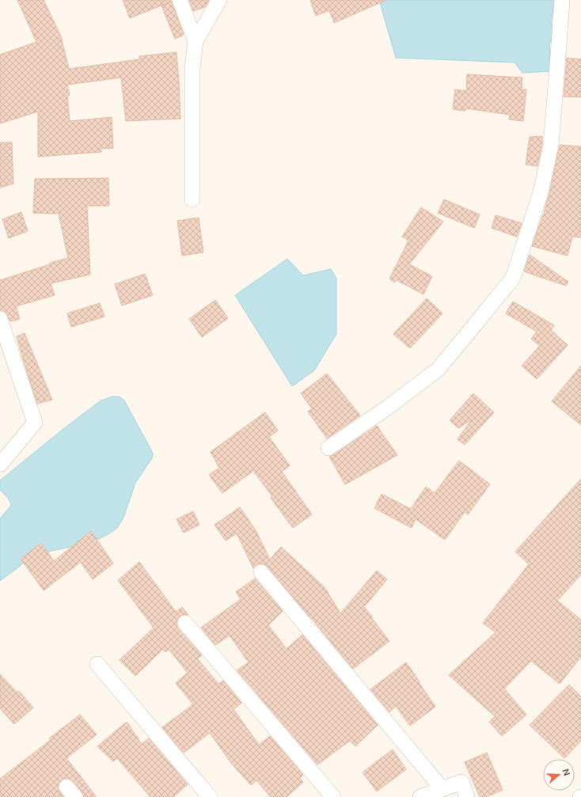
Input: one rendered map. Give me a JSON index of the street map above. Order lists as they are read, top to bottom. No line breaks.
{"north":"right"}
